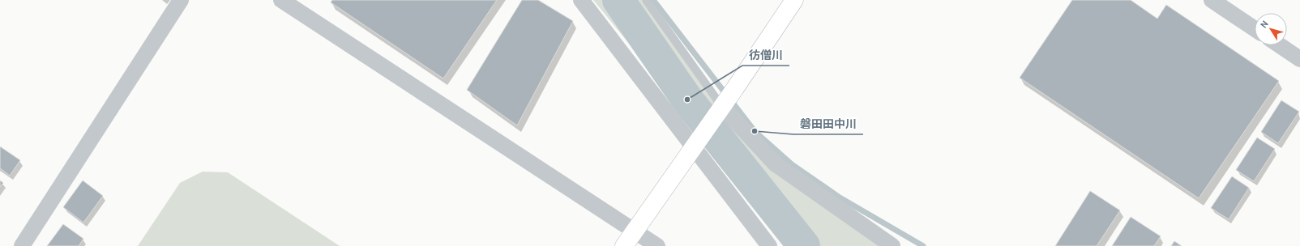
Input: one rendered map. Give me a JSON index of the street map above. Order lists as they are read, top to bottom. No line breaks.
{"places":["彷僧川","磐田田中川"],"north":"top left"}
